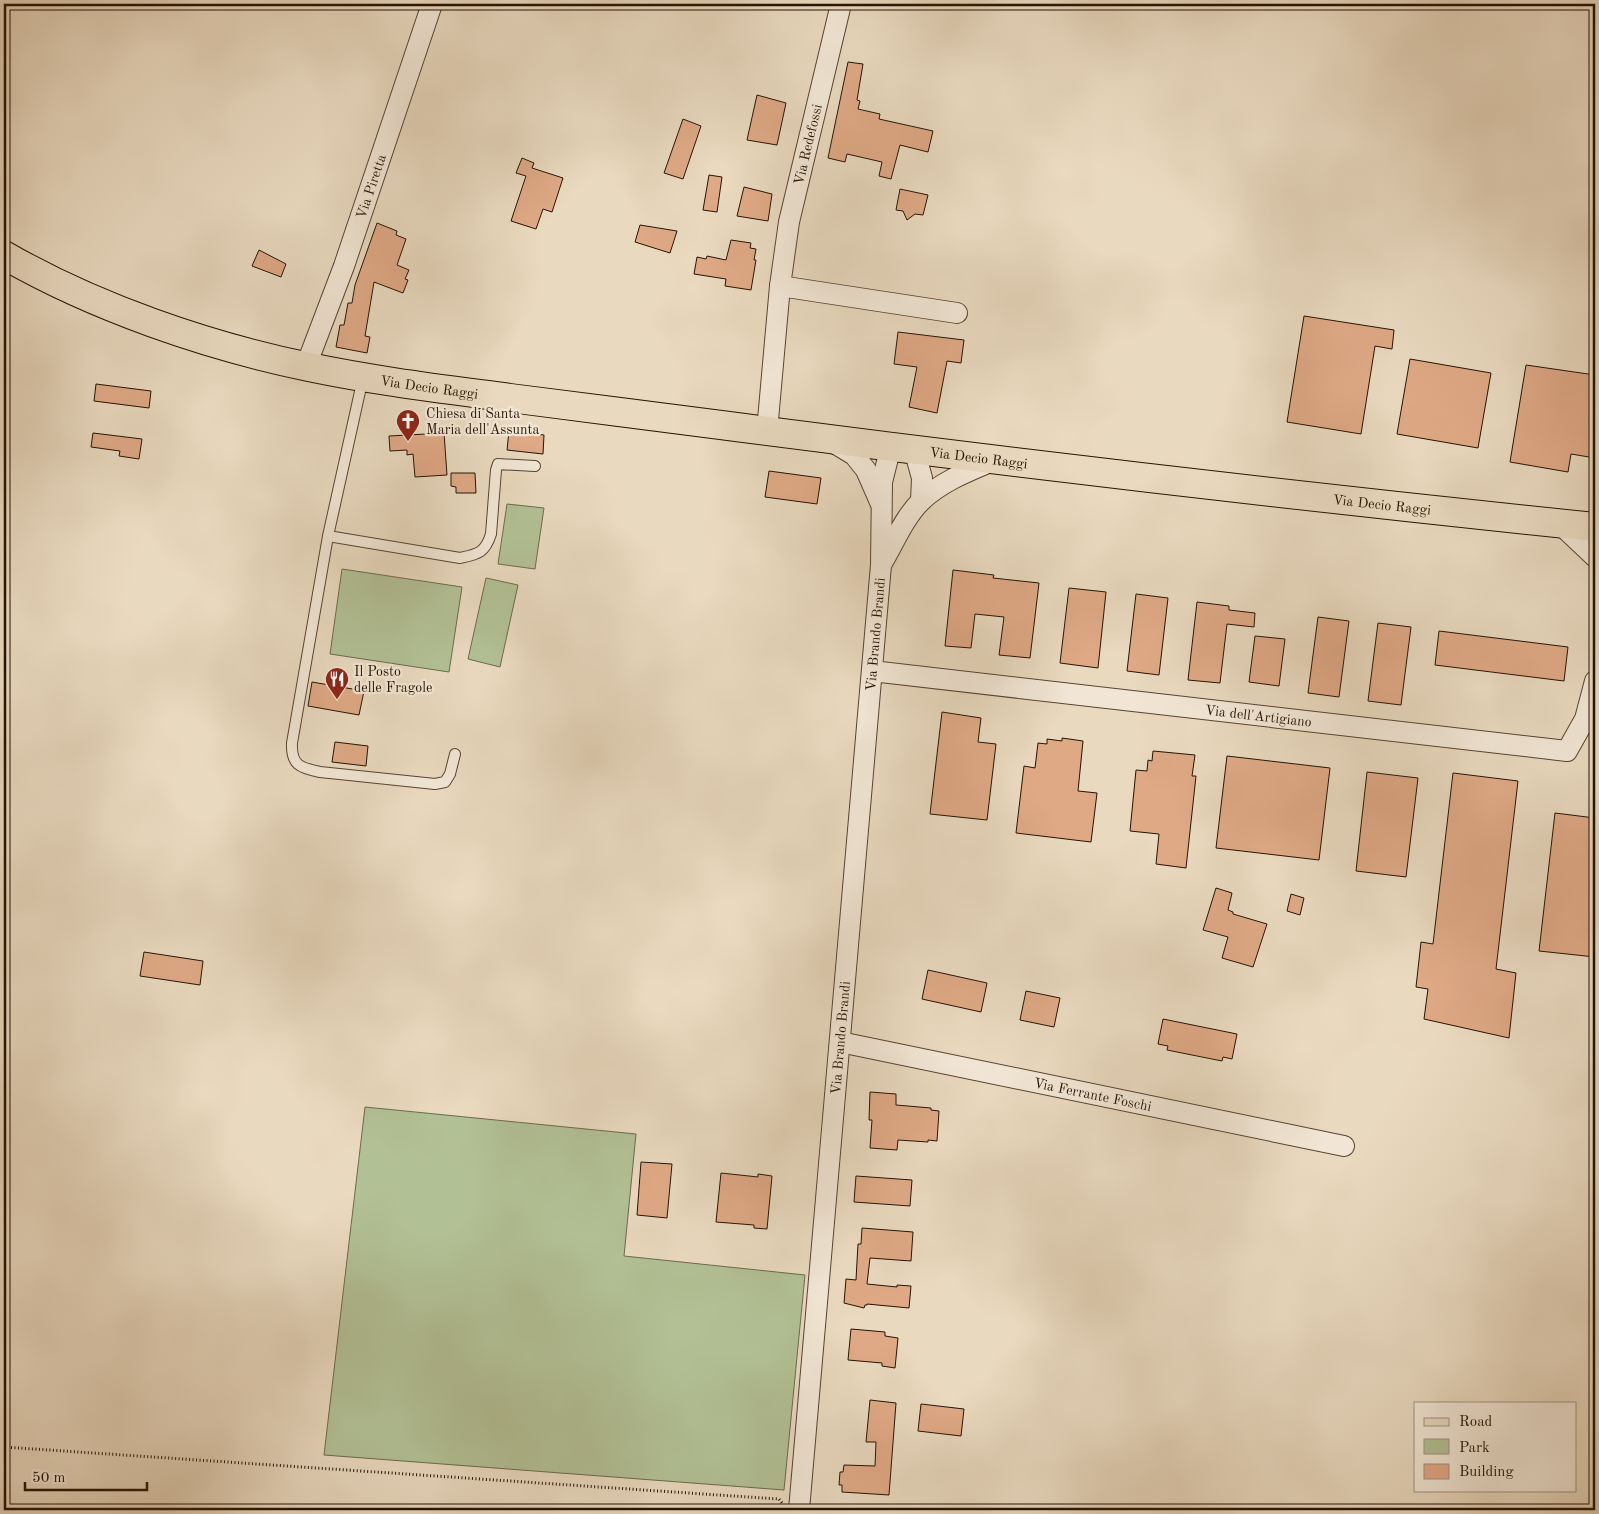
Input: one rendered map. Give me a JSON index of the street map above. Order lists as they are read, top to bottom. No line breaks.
{"streets":{"main road":["Via Decio Raggi"],"street":["Via Redefossi","Via Piretta","Via Brando Brandi","Via dell'Artigiano","Via Ferrante Foschi"]},"crossings":[["Via Redefossi","Via Decio Raggi"],["Via Piretta","Via Decio Raggi"],["Via Decio Raggi","Via Brando Brandi"],["Via Brando Brandi","Via dell'Artigiano"],["Via Brando Brandi","Via Ferrante Foschi"]],"places":{"church":["Chiesa di Santa Maria dell'Assunta"],"restaurant":["Il Posto delle Fragole"]},"legend":["Road","Park","Building"],"scale_bar":"50 m"}
